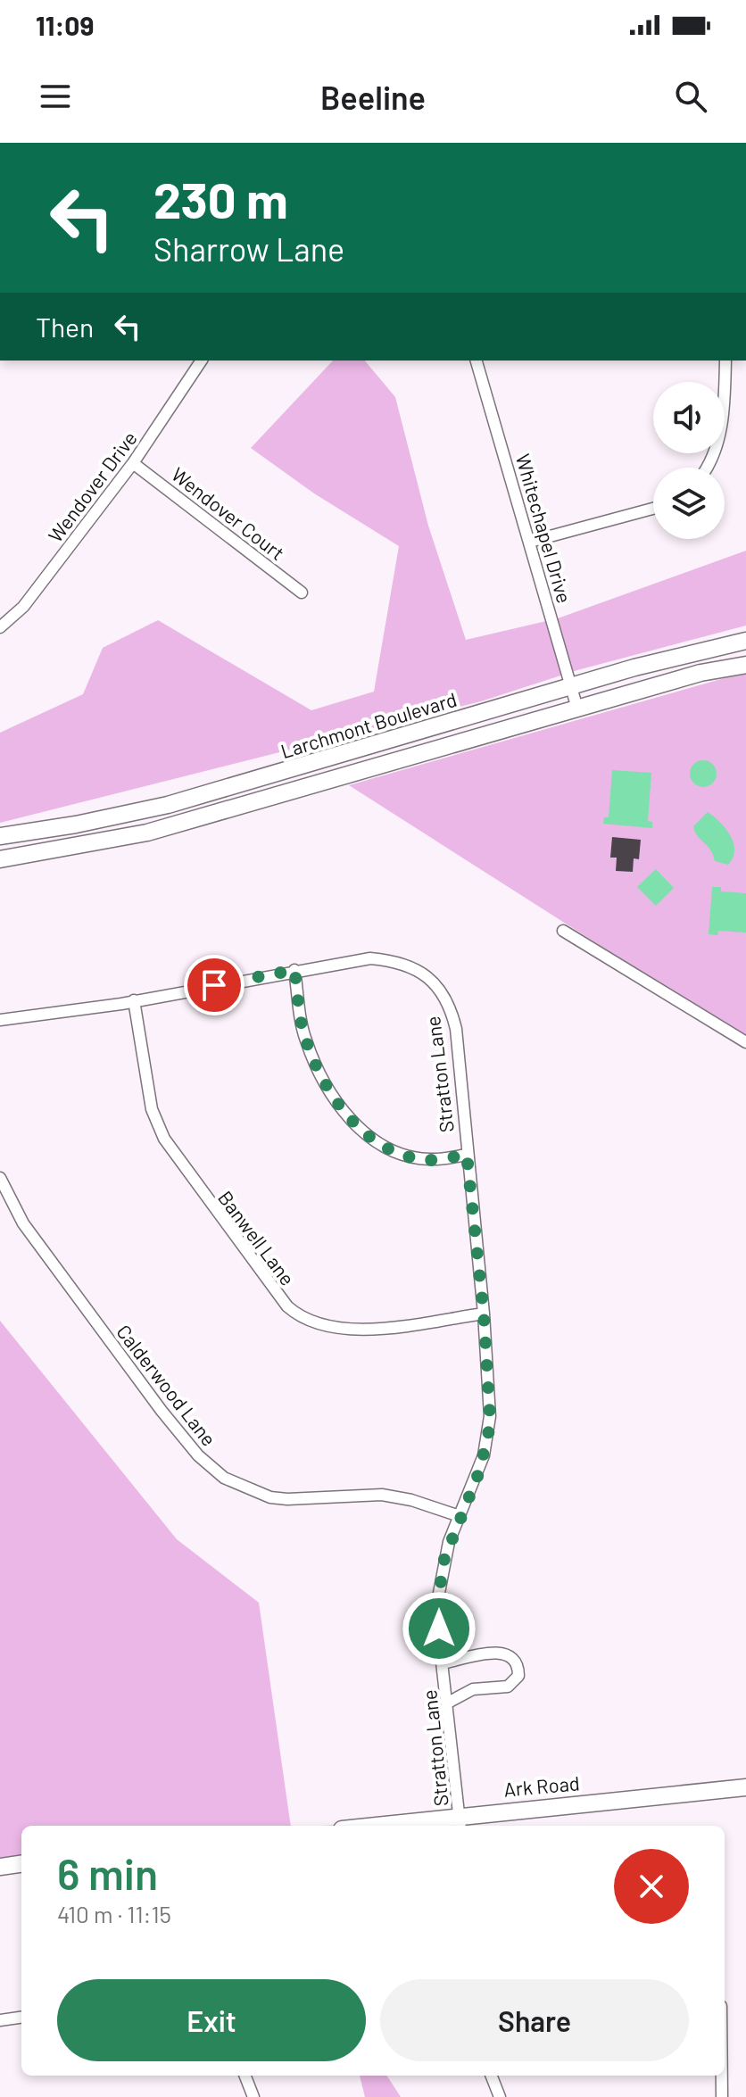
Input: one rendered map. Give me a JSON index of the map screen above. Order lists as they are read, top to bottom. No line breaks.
{"streets":{"street":["Wendover Drive","Wendover Court","Whitechapel Drive","Larchmont Boulevard","Stratton Lane","Banwell Lane","Calderwood Lane","Ark Road"]},"crossings":[["Wendover Drive","Wendover Court"],["Whitechapel Drive","Larchmont Boulevard"],["Stratton Lane","Banwell Lane"],["Stratton Lane","Calderwood Lane"],["Stratton Lane","Ark Road"]],"page":{"status":"11:09","header":"Beeline","turn":["230 m","Sharrow Lane"],"then":"Then","heading":["6 min","410 m · 11:15"],"buttons":["Exit","Share"]}}
